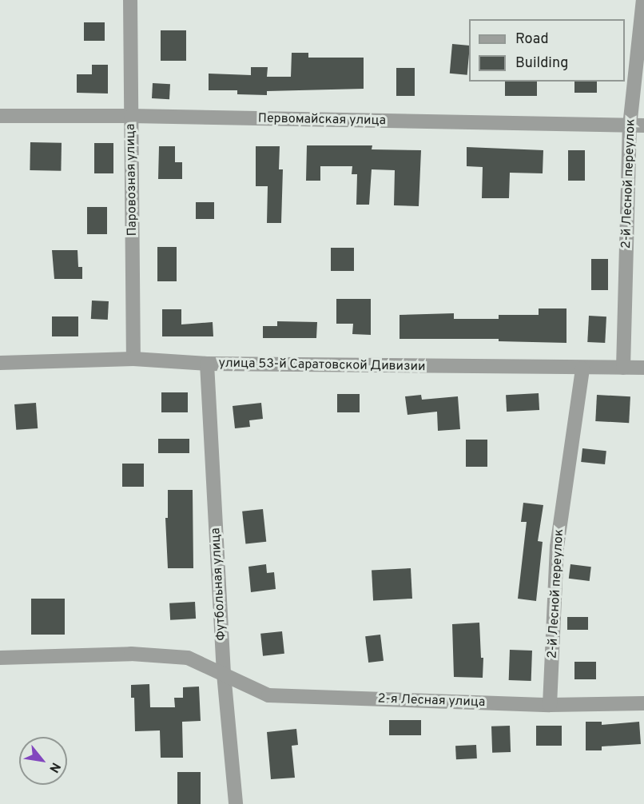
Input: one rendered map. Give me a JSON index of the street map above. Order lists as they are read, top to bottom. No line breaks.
{"streets":{"street":["Первомайская улица","Паровозная улица","2-й Лесной переулок","улица 53-й Саратовской Дивизии","Футбольная улица","2-я Лесная улица"]},"crossings":[["Первомайская улица","Паровозная улица"],["Первомайская улица","2-й Лесной переулок"],["Паровозная улица","улица 53-й Саратовской Дивизии"],["2-й Лесной переулок","улица 53-й Саратовской Дивизии"],["2-й Лесной переулок","2-я Лесная улица"],["улица 53-й Саратовской Дивизии","Футбольная улица"],["Футбольная улица","2-я Лесная улица"]],"legend":["Road","Building"],"north":"bottom right"}
